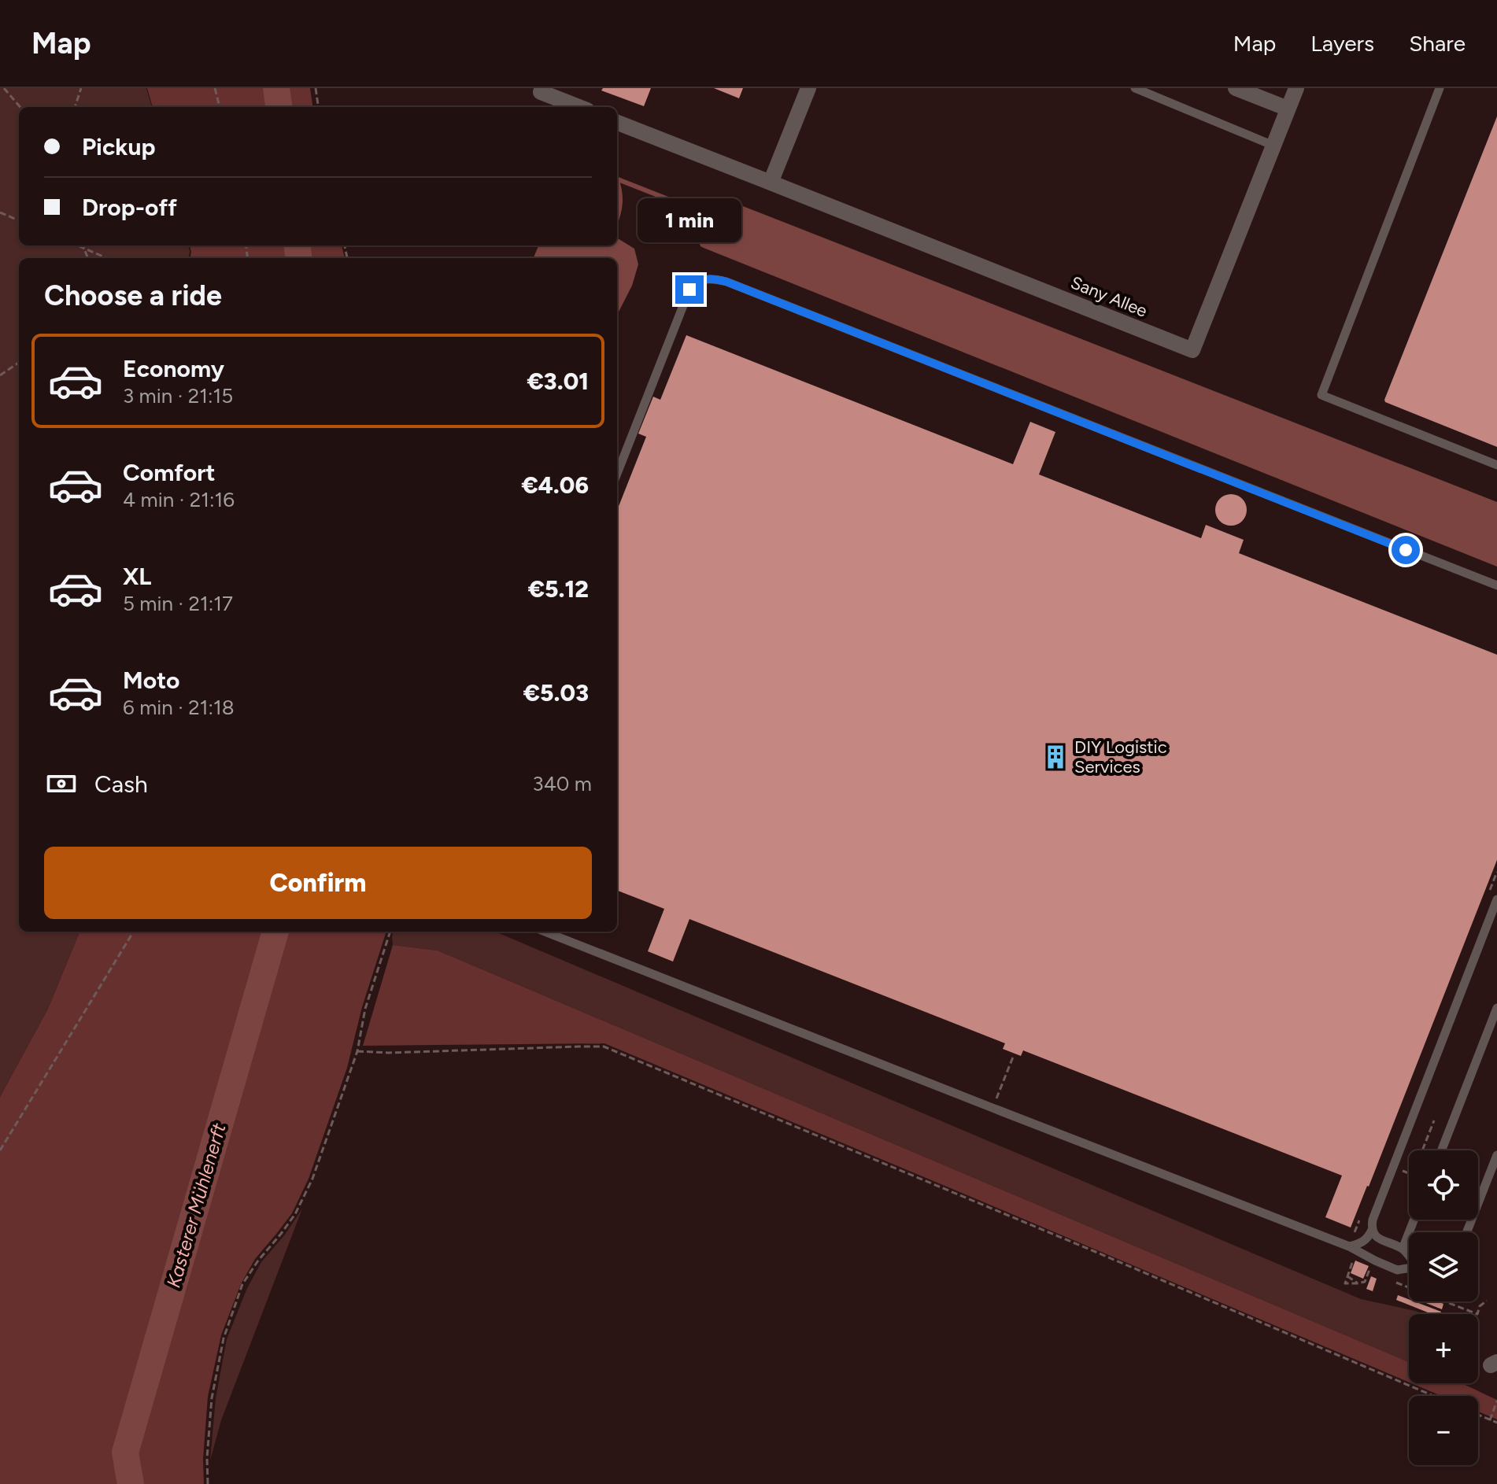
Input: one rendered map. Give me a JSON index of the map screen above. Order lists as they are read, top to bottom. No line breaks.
{"streets":{"street":["Sany Allee"]},"water":["Kasterer Mühlenerft"],"places":{"building":["DIY Logistic Services"]},"page":{"header":"Map","nav":["Map","Layers","Share"],"banner":["Pickup","Drop-off"],"bubble":"1 min","heading":"Choose a ride","list":[{"name":"Economy","note":"3 min · 21:15","value":"€3.01"},{"name":"Comfort","note":"4 min · 21:16","value":"€4.06"},{"name":"XL","note":"5 min · 21:17","value":"€5.12"},{"name":"Moto","note":"6 min · 21:18","value":"€5.03"}],"pay":["Cash","340 m"],"buttons":"Confirm","map_buttons":["+","−"]}}
